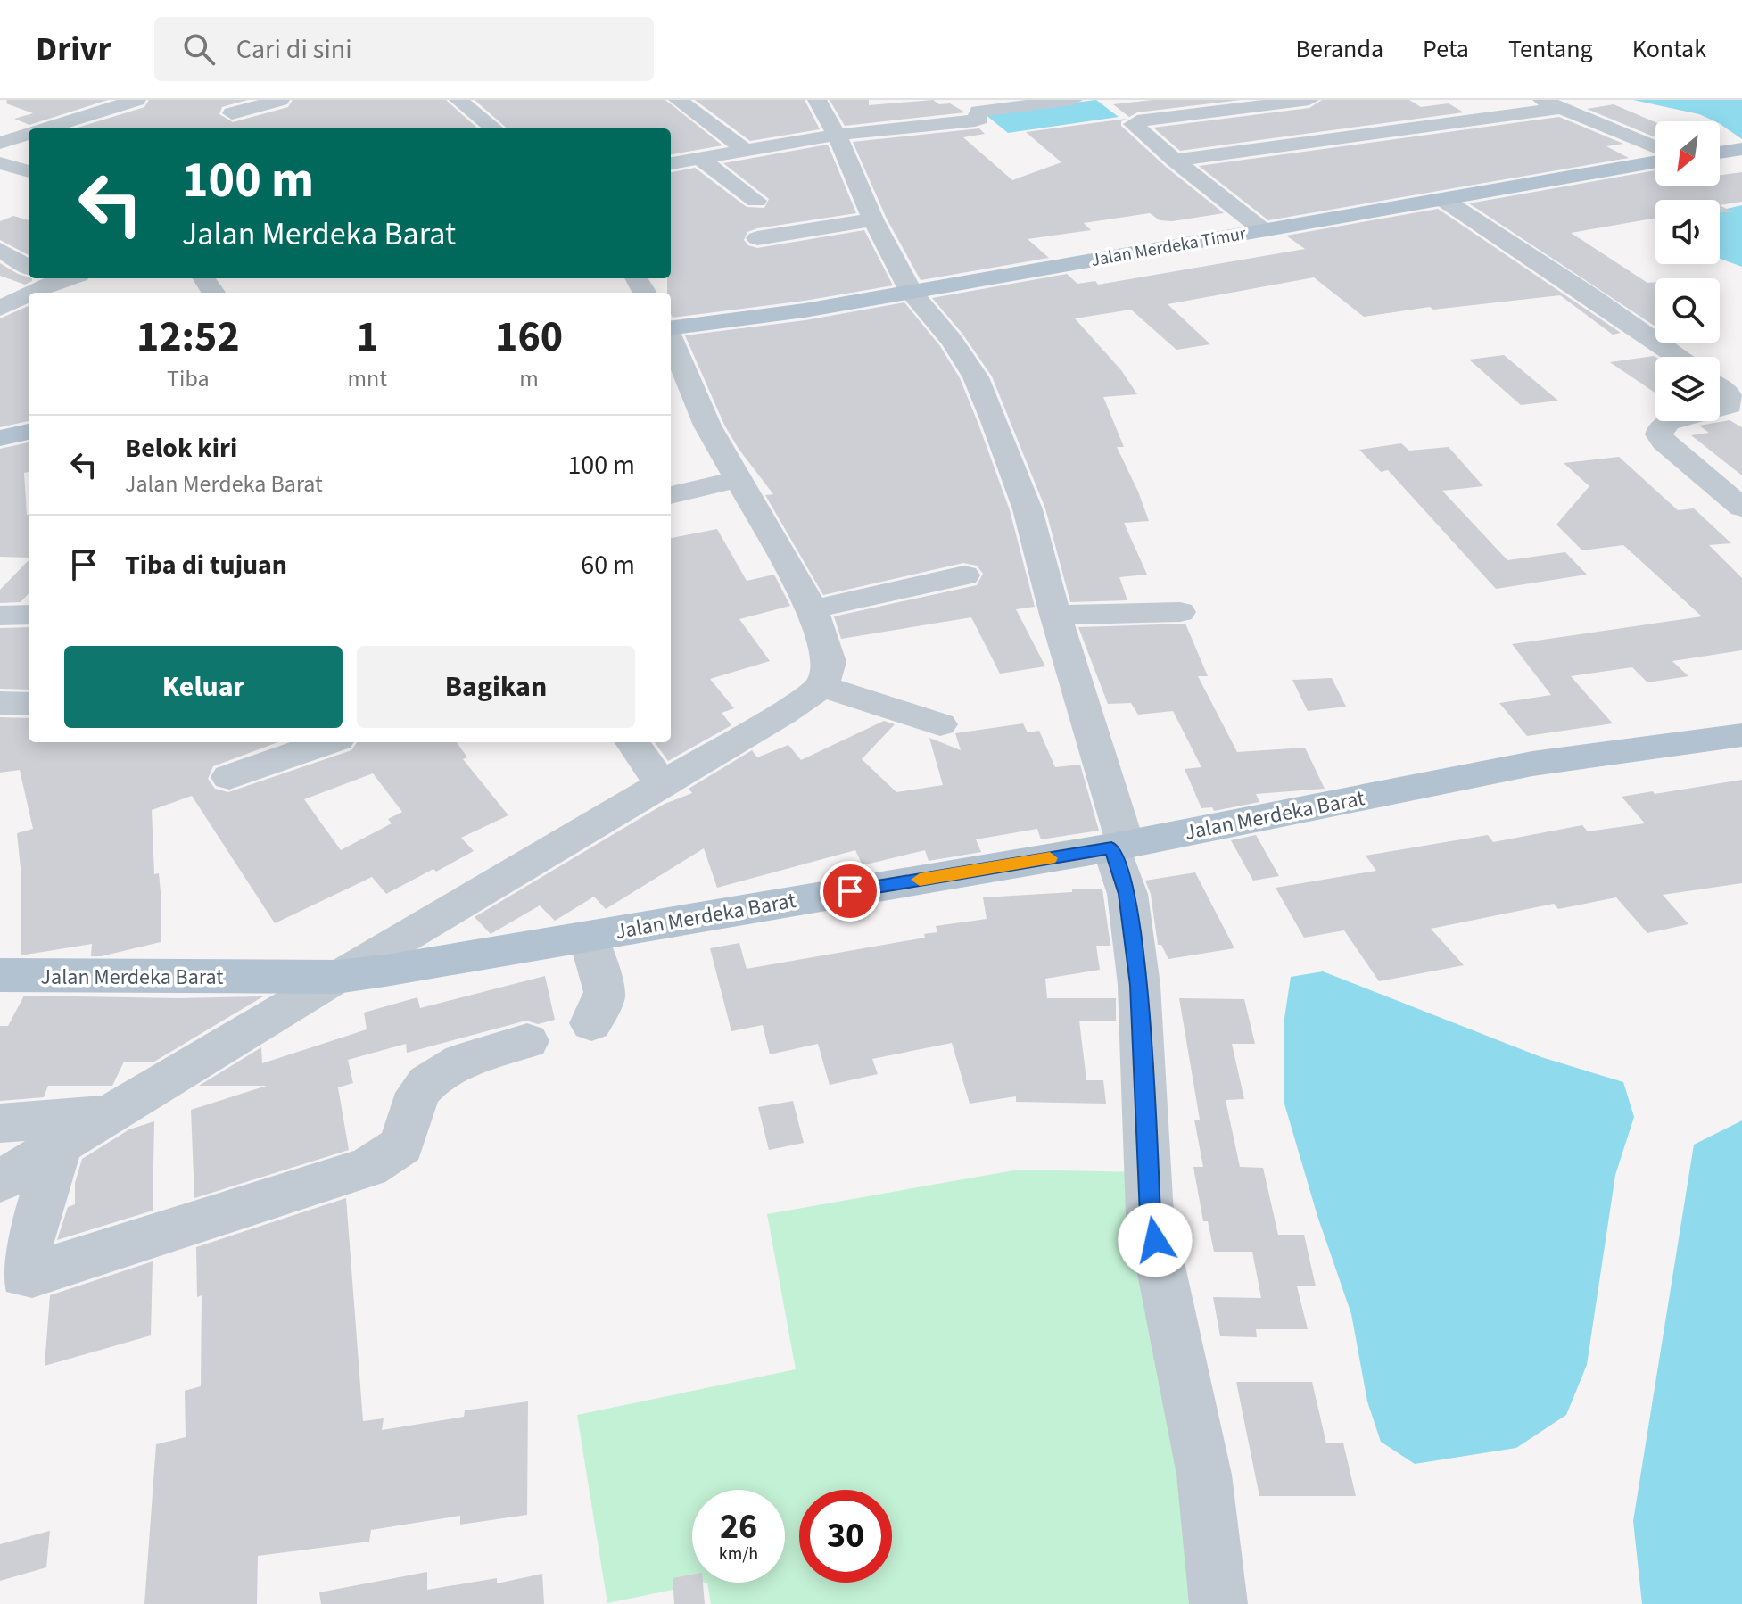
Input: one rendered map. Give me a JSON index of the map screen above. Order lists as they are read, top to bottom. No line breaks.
{"streets":{"main road":["Jalan Merdeka Timur","Jalan Merdeka Barat"]},"north":"bottom left","page":{"header":"Drivr","search":"Cari di sini","nav":["Beranda","Peta","Tentang","Kontak"],"turn":["100 m","Jalan Merdeka Barat"],"eta":["12:52","Tiba","1","mnt","160","m"],"list":[{"name":"Belok kiri","note":"Jalan Merdeka Barat","value":"100 m"},{"name":"Tiba di tujuan","value":"60 m"}],"buttons":["Keluar","Bagikan"],"speed":"26 km/h","limit":"30"}}
